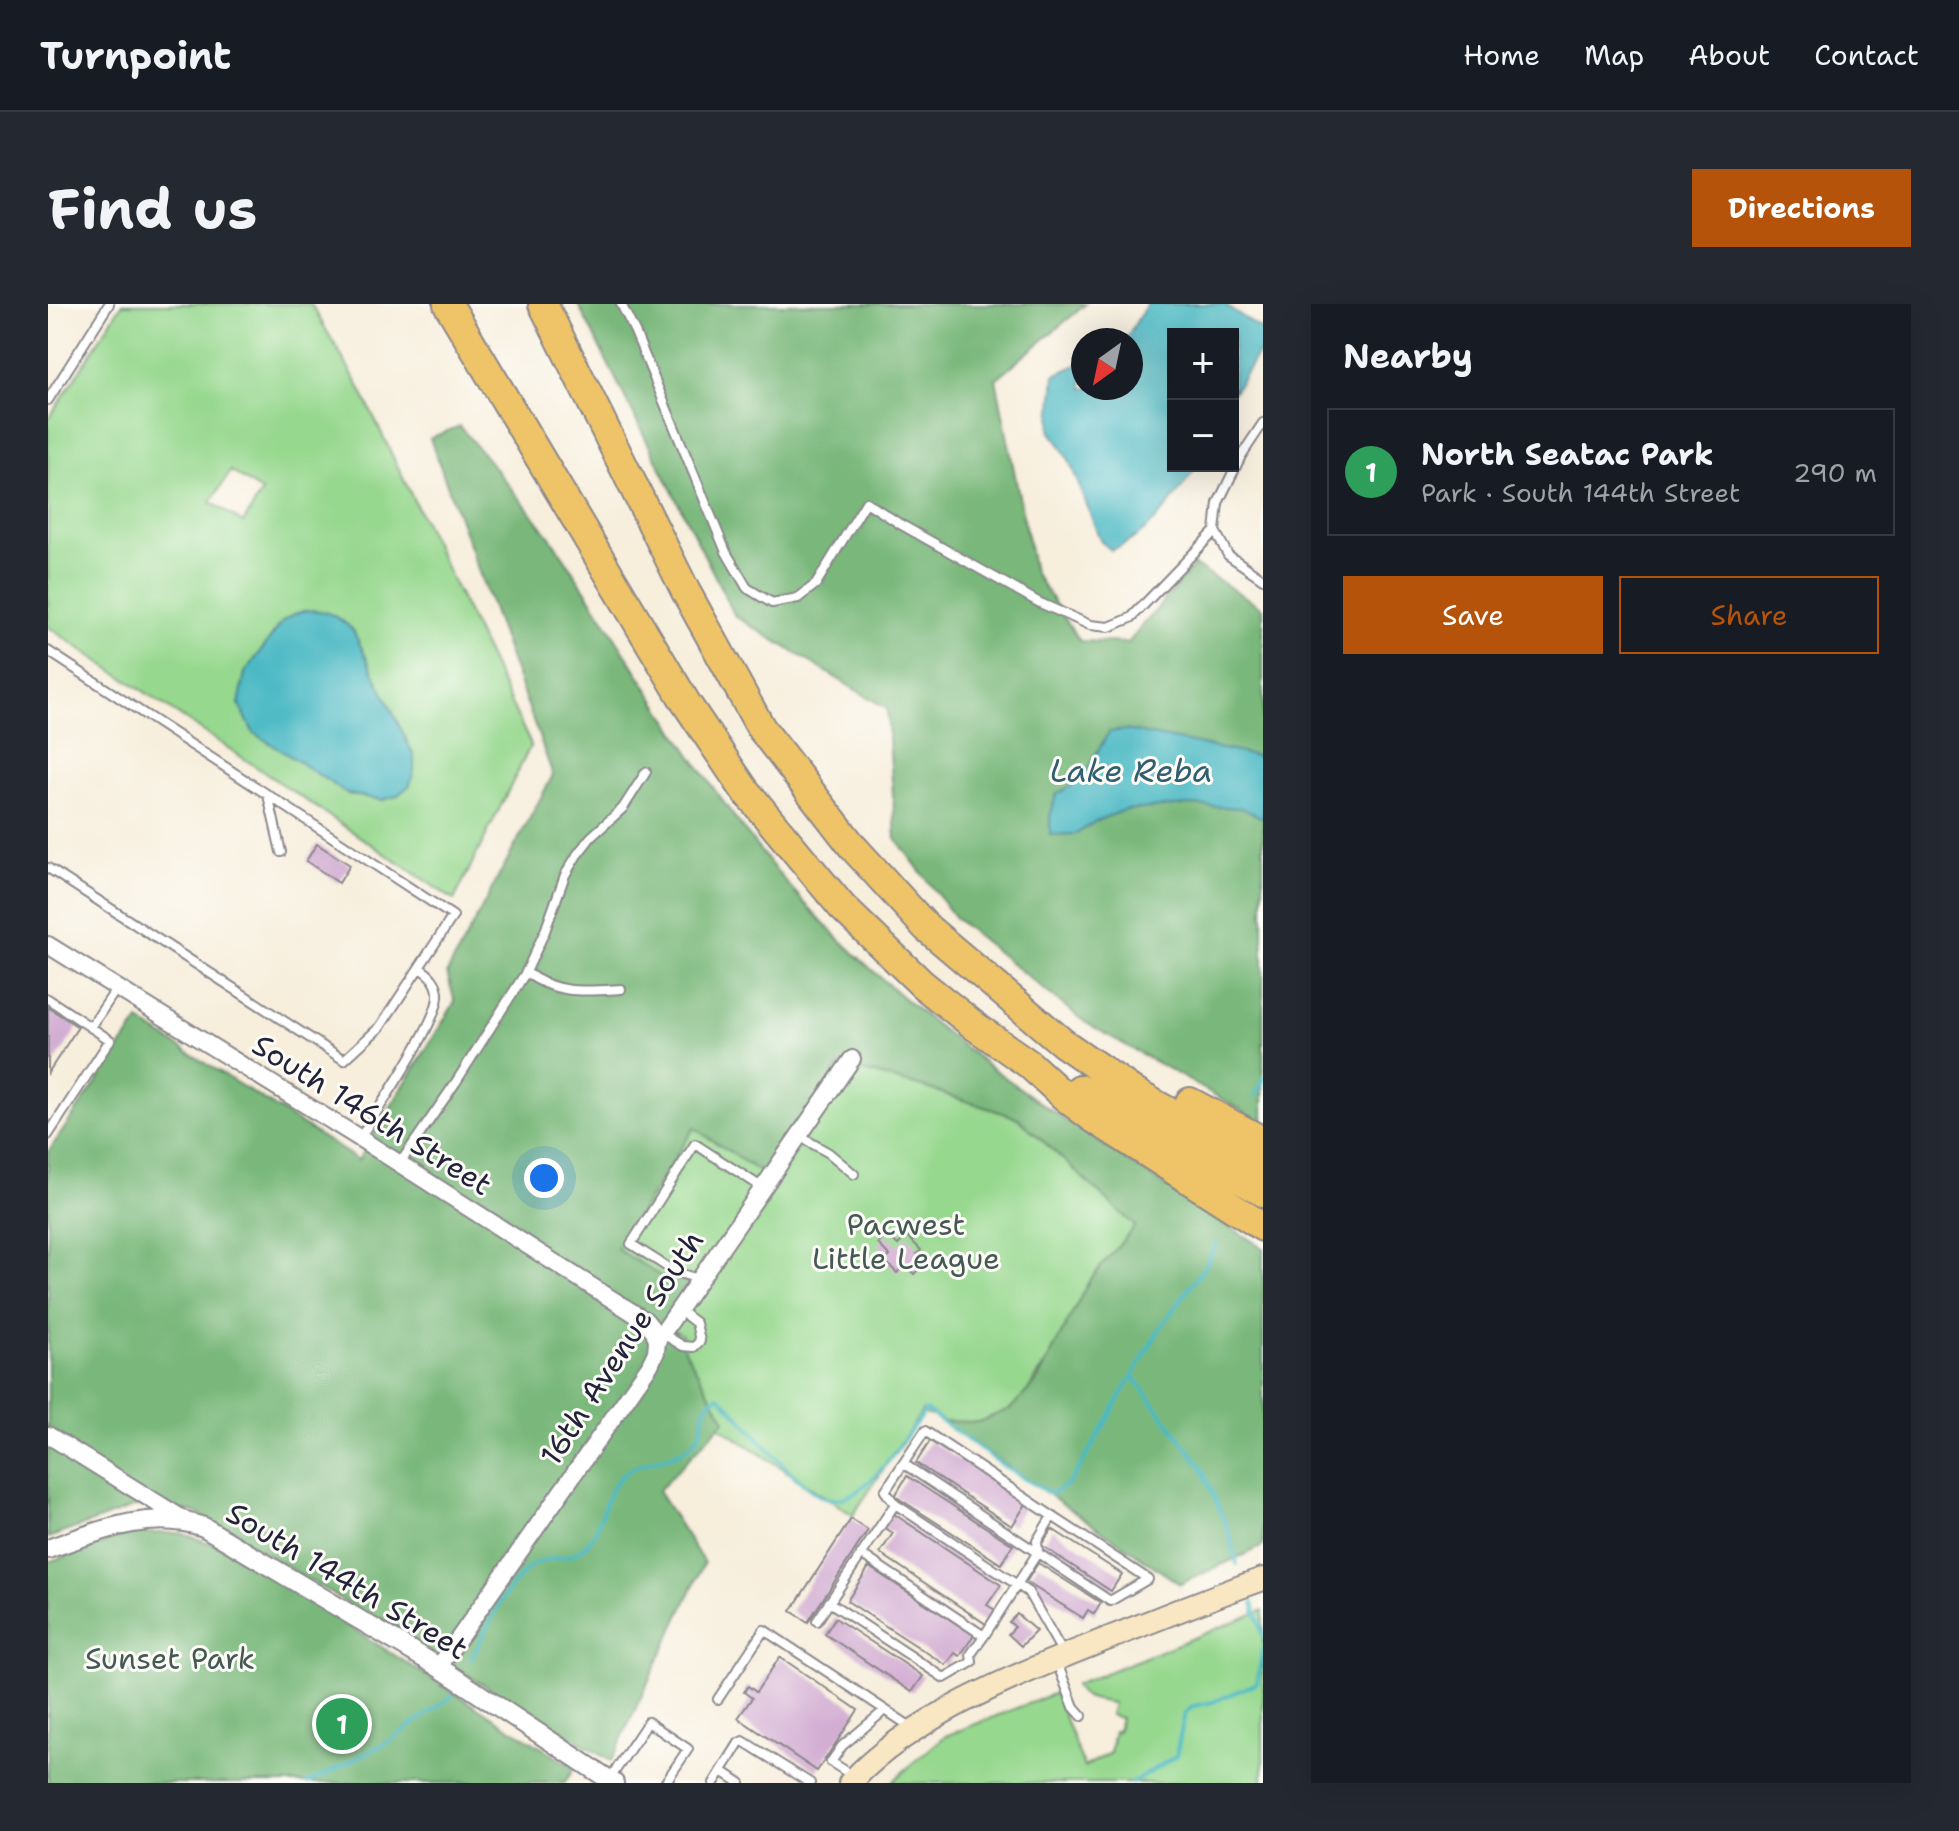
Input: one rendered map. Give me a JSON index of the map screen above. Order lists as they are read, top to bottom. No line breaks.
{"streets":{"street":["South 146th Street","16th Avenue South","South 144th Street"]},"crossings":[["South 146th Street","16th Avenue South"],["16th Avenue South","South 144th Street"]],"water":["Lake Reba"],"parks":["Pacwest Little League","Sunset Park"],"north":"bottom left","page":{"header":"Turnpoint","nav":["Home","Map","About","Contact"],"buttons":["Directions",["Save","Share"]],"title":"Find us","heading":"Nearby","map_buttons":["+","−"],"list":[{"mark":"1","name":"North Seatac Park","note":"Park · South 144th Street","value":"290 m"}],"pins":"1"}}
